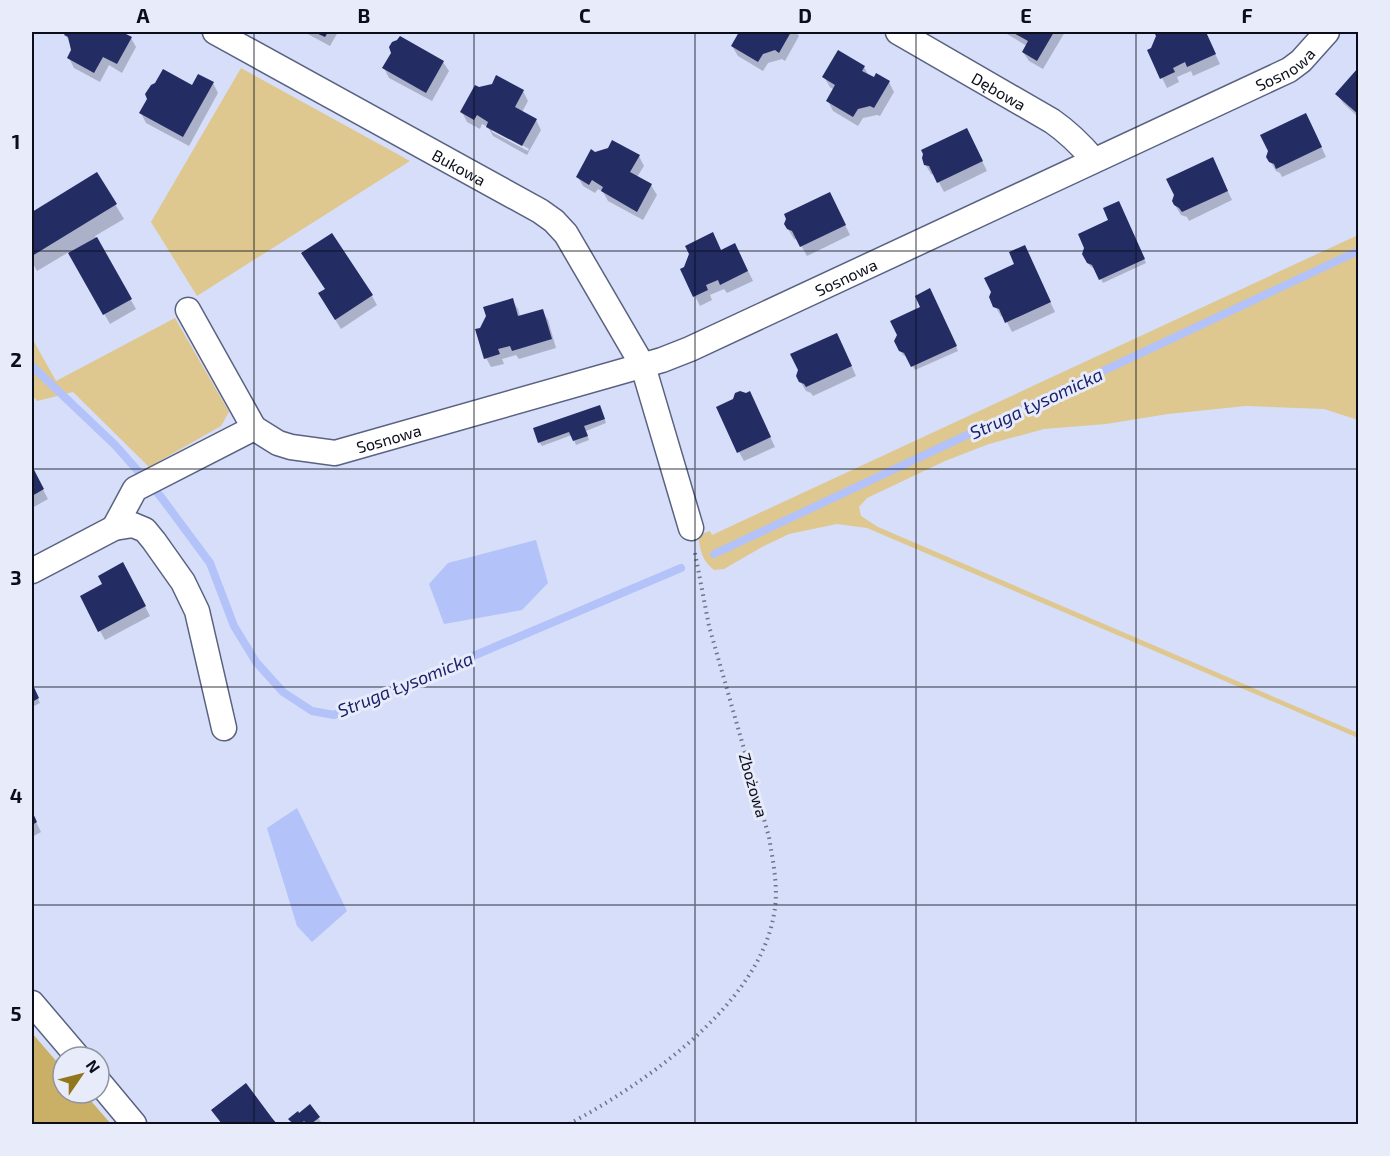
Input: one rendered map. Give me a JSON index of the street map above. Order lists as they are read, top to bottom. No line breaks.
{"streets":{"street":["Sosnowa","Dębowa","Bukowa"],"path":["Zbożowa"]},"crossings":[["Sosnowa","Dębowa"],["Sosnowa","Bukowa"]],"water":["Struga Łysomicka"],"north":"top right","grid":{"columns":["A","B","C","D","E","F"],"rows":["1","2","3","4","5"]}}
